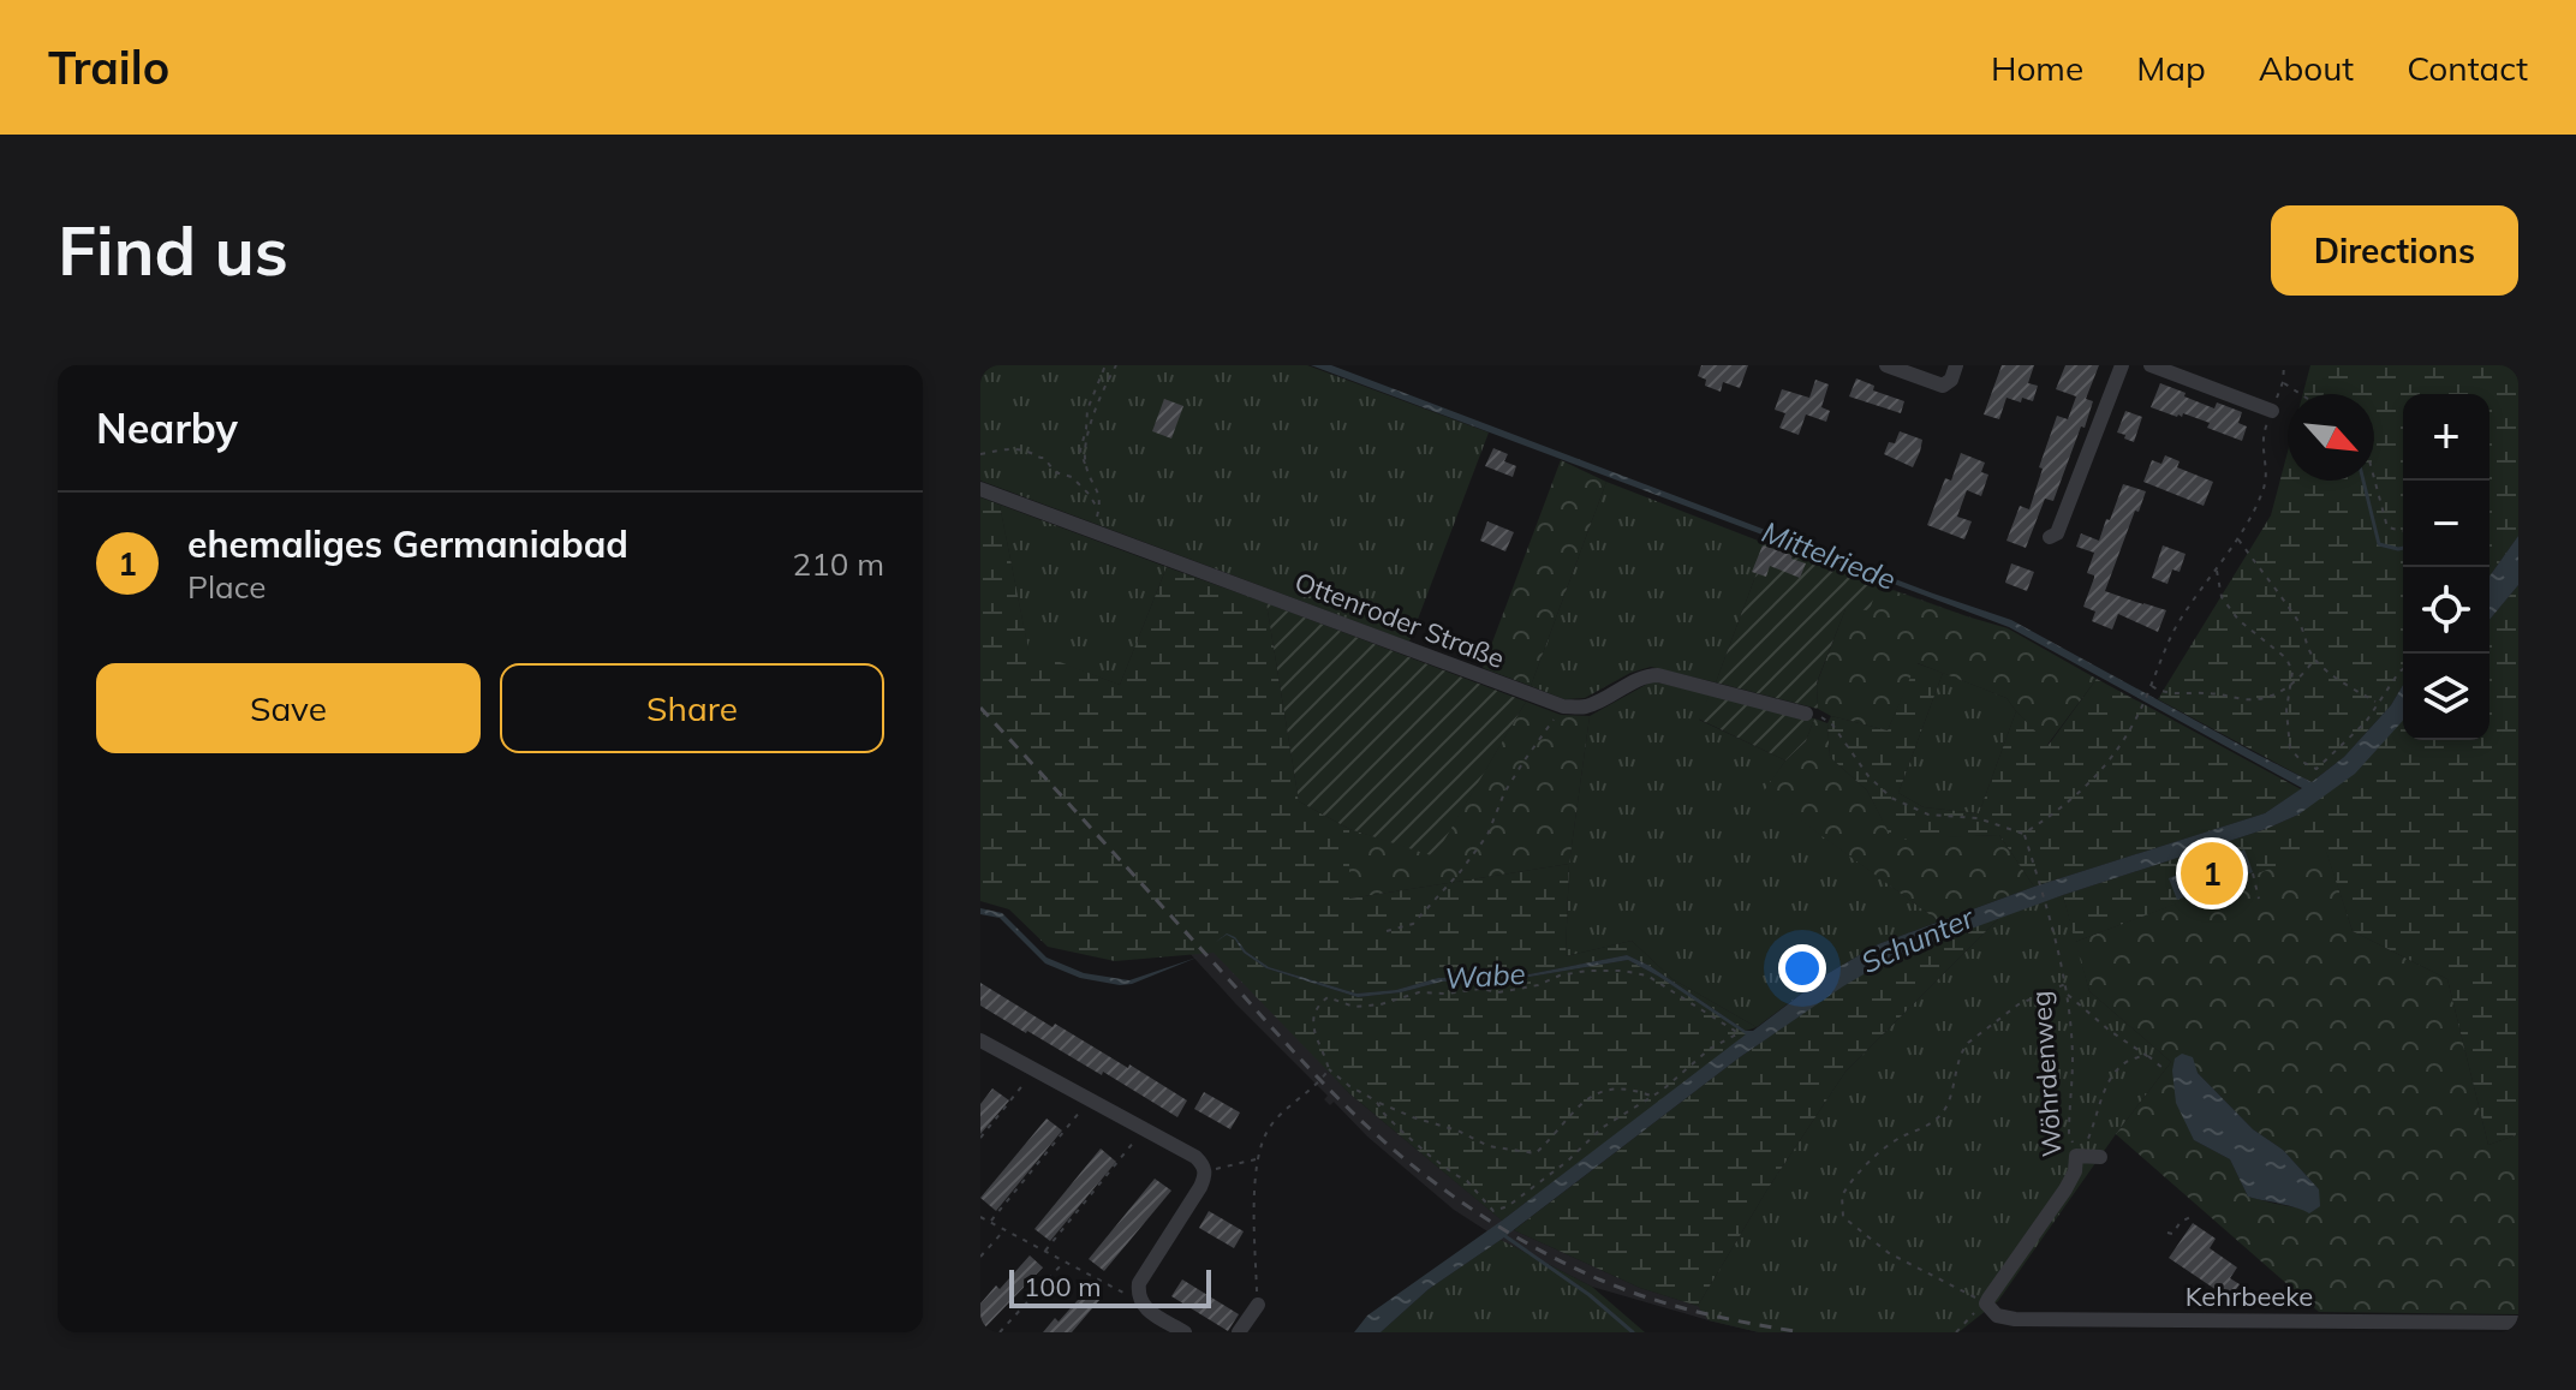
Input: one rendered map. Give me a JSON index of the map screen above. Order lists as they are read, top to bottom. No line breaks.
{"streets":{"street":["Ottenroder Straße","Wöhrdenweg","Kehrbeeke"]},"crossings":[["Wöhrdenweg","Kehrbeeke"]],"water":["Mittelriede","Schunter","Wabe"],"scale_bar":"100 m","north":"bottom right","page":{"header":"Trailo","nav":["Home","Map","About","Contact"],"buttons":["Directions",["Save","Share"]],"title":"Find us","heading":"Nearby","map_buttons":["+","−"],"list":[{"mark":"1","name":"ehemaliges Germaniabad","note":"Place","value":"210 m"}],"pins":"1","scale":"100 m"}}
